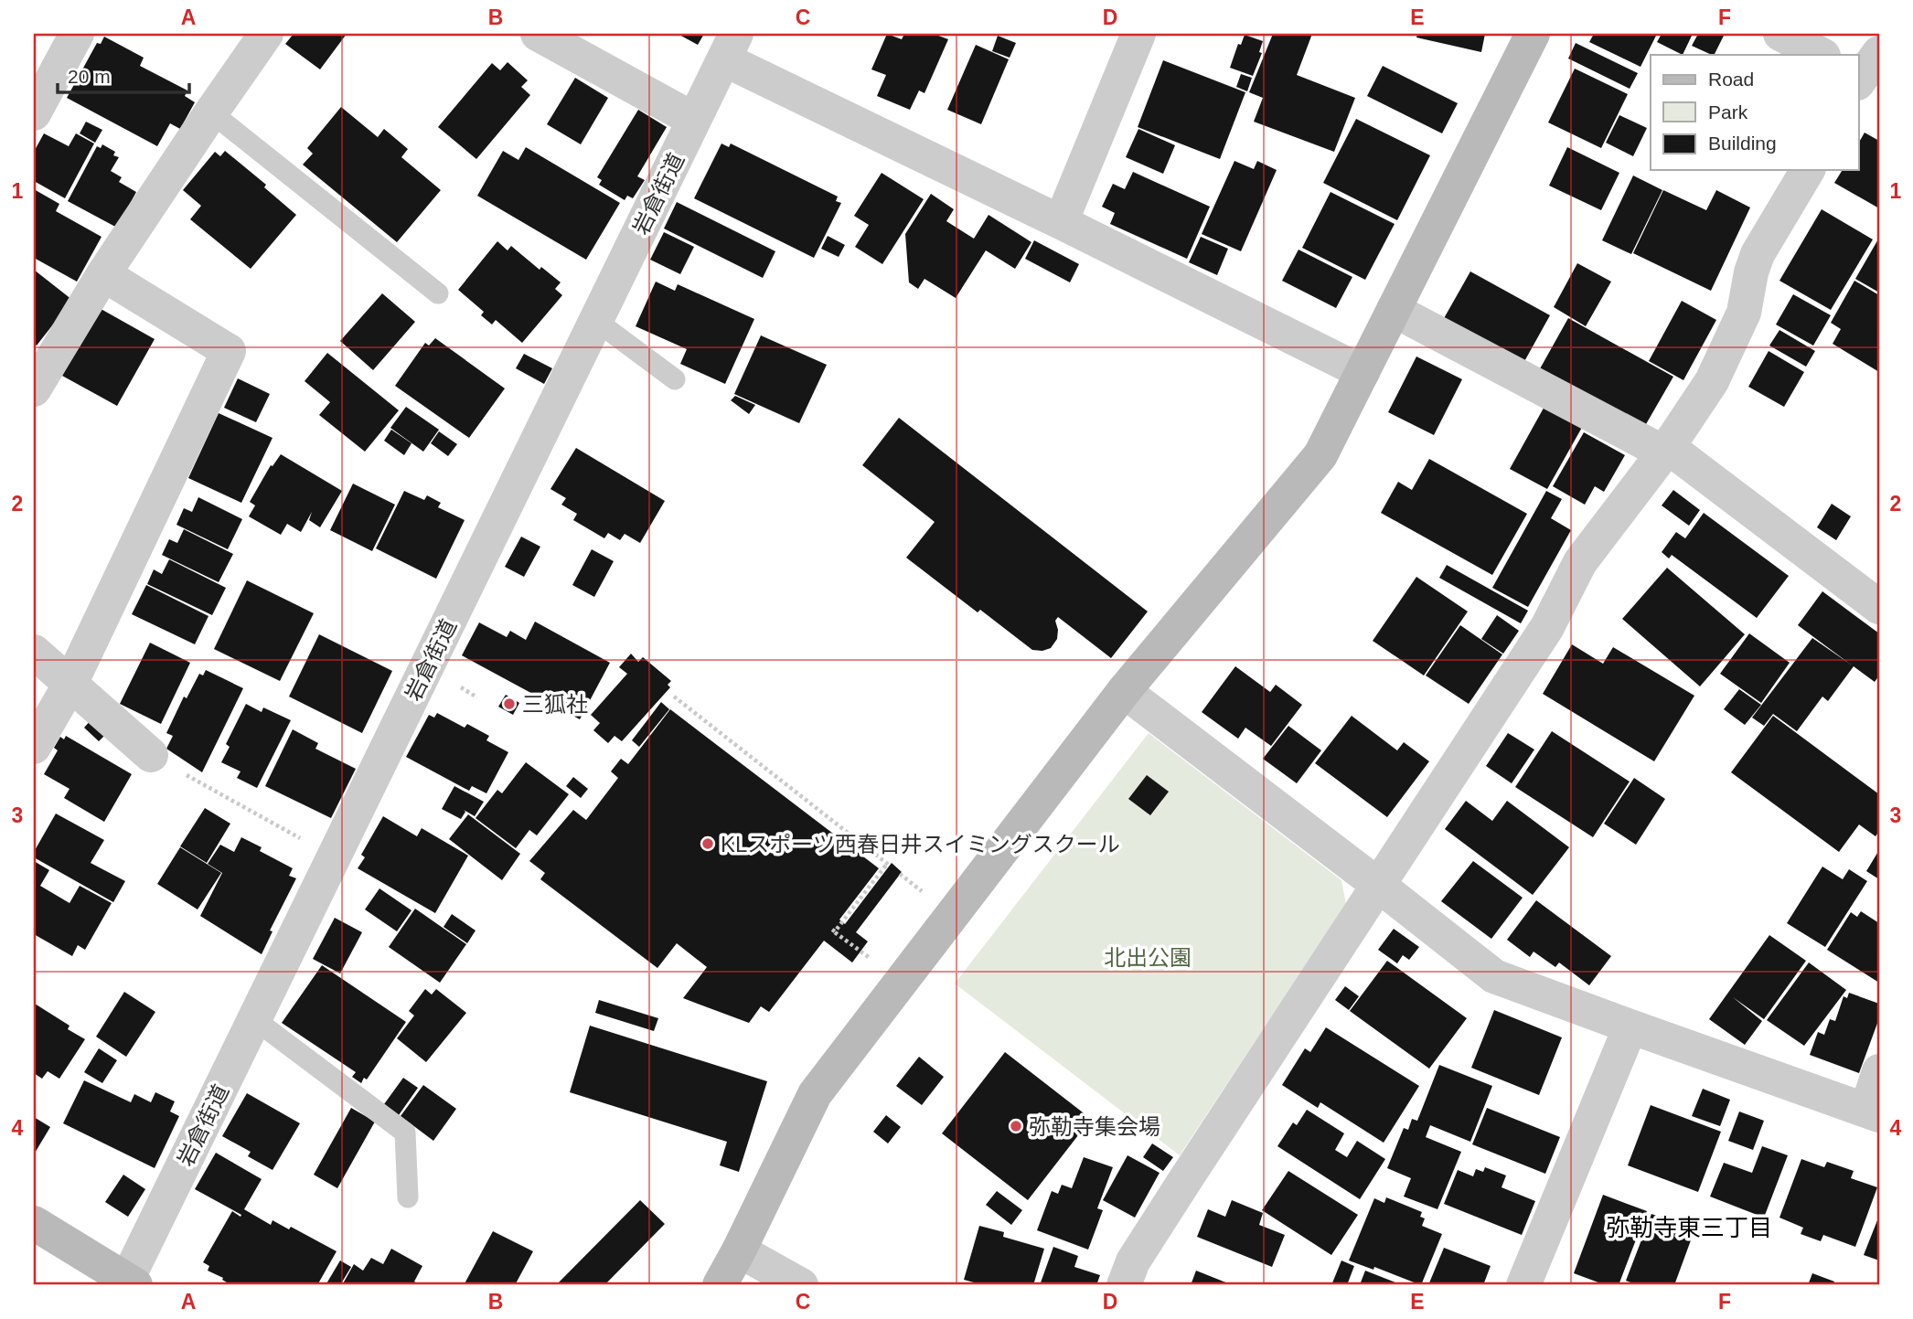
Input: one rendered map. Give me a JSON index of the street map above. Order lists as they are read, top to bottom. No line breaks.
{"streets":{"street":["岩倉街道"]},"districts":["弥勒寺東三丁目"],"parks":["北出公園"],"places":["三狐社","KLスポーツ西春日井スイミングスクール","弥勒寺集会場"],"legend":["Road","Park","Building"],"scale_bar":"20 m","grid":{"columns":["A","B","C","D","E","F"],"rows":["1","2","3","4"]}}
